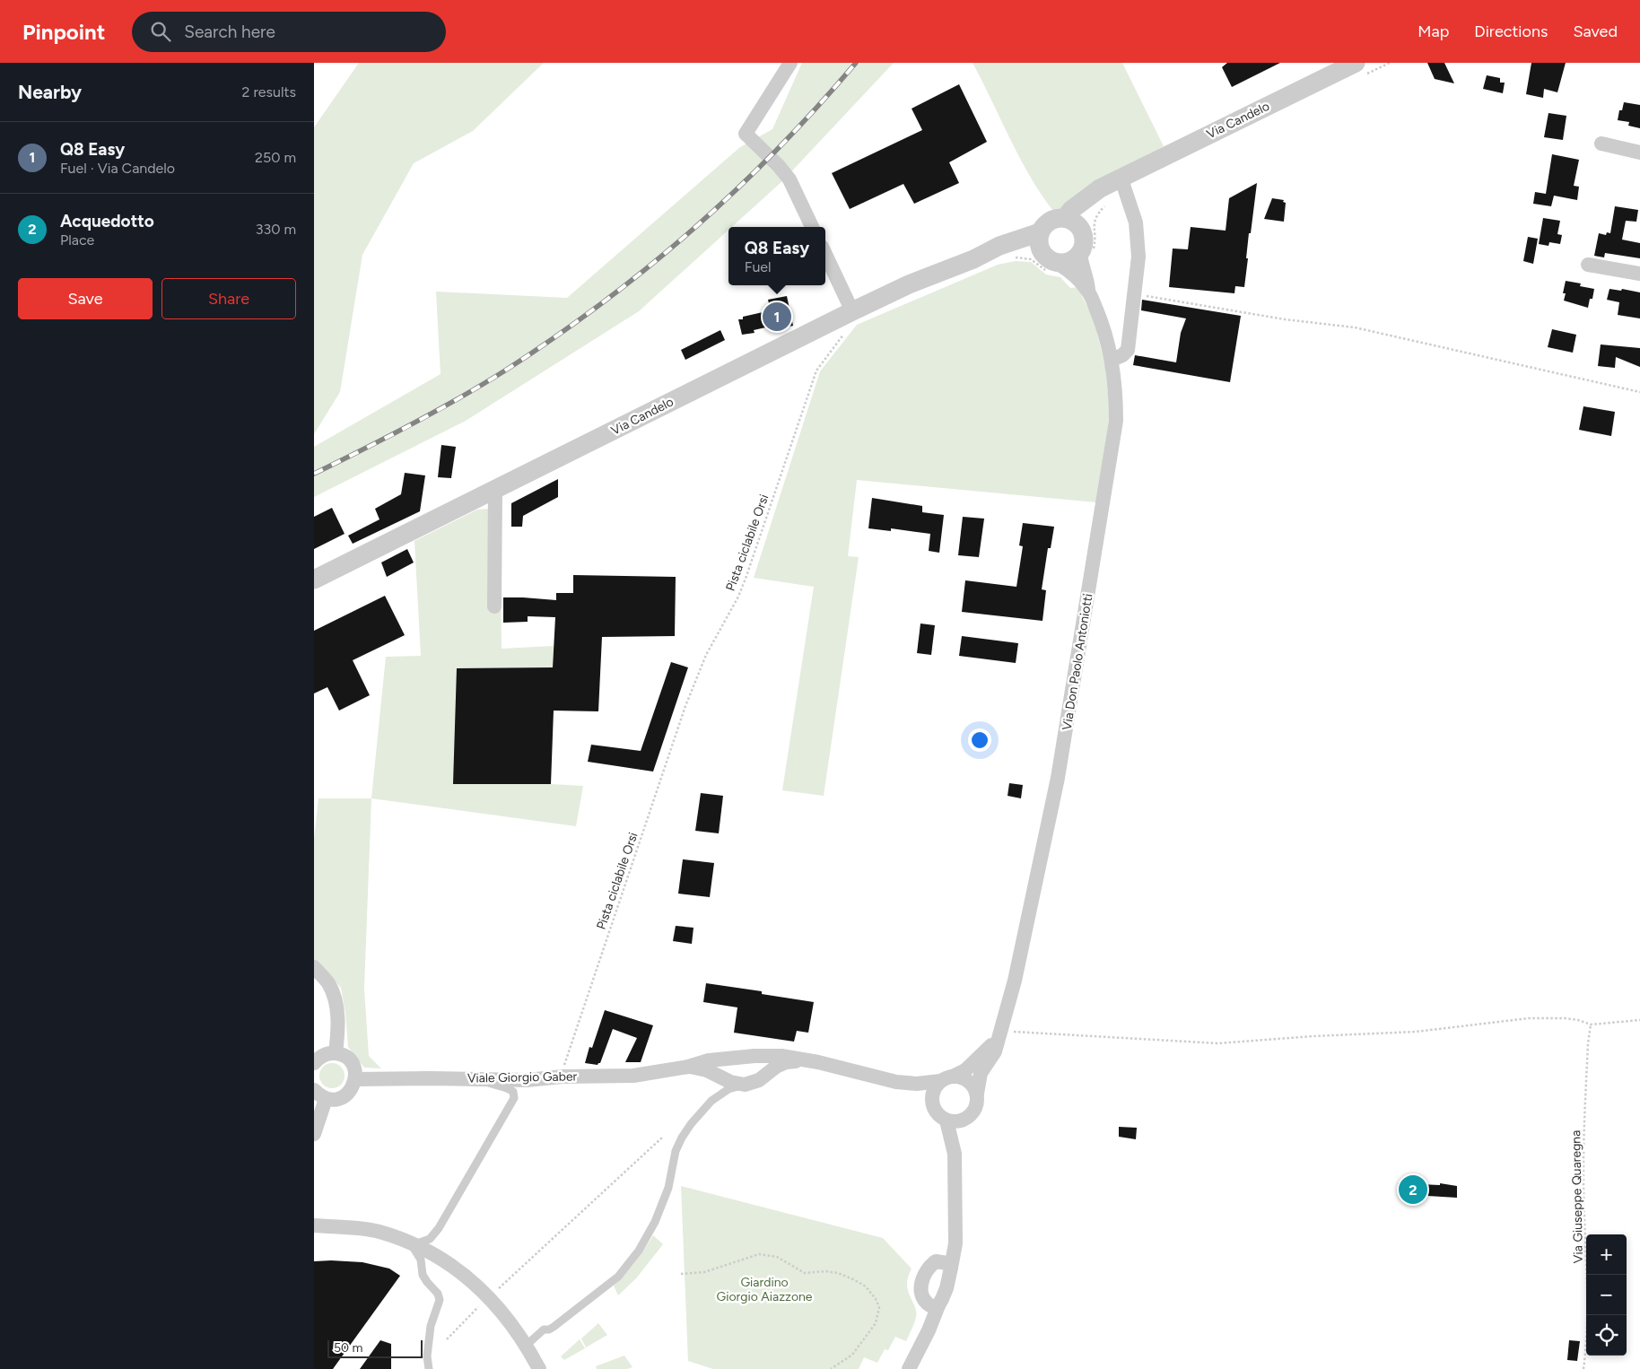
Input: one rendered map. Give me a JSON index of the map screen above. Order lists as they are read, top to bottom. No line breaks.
{"streets":{"street":["Via Candelo","Via Don Paolo Antoniotti","Viale Giorgio Gaber"],"path":["Pista ciclabile Orsi","Via Giuseppe Quaregna"]},"crossings":[["Via Candelo","Via Don Paolo Antoniotti"],["Pista ciclabile Orsi","Viale Giorgio Gaber"],["Via Don Paolo Antoniotti","Viale Giorgio Gaber"]],"parks":["Giardino Giorgio Aiazzone"],"scale_bar":"50 m","page":{"header":"Pinpoint","search":"Search here","nav":["Map","Directions","Saved"],"heading":["Nearby","2 results"],"list":[{"mark":"1","name":"Q8 Easy","note":"Fuel · Via Candelo","value":"250 m"},{"mark":"2","name":"Acquedotto","note":"Place","value":"330 m"}],"popup":["Q8 Easy","Fuel"],"buttons":["Save","Share"],"pins":["1","2"],"map_buttons":["+","−"],"scale":"50 m"}}
